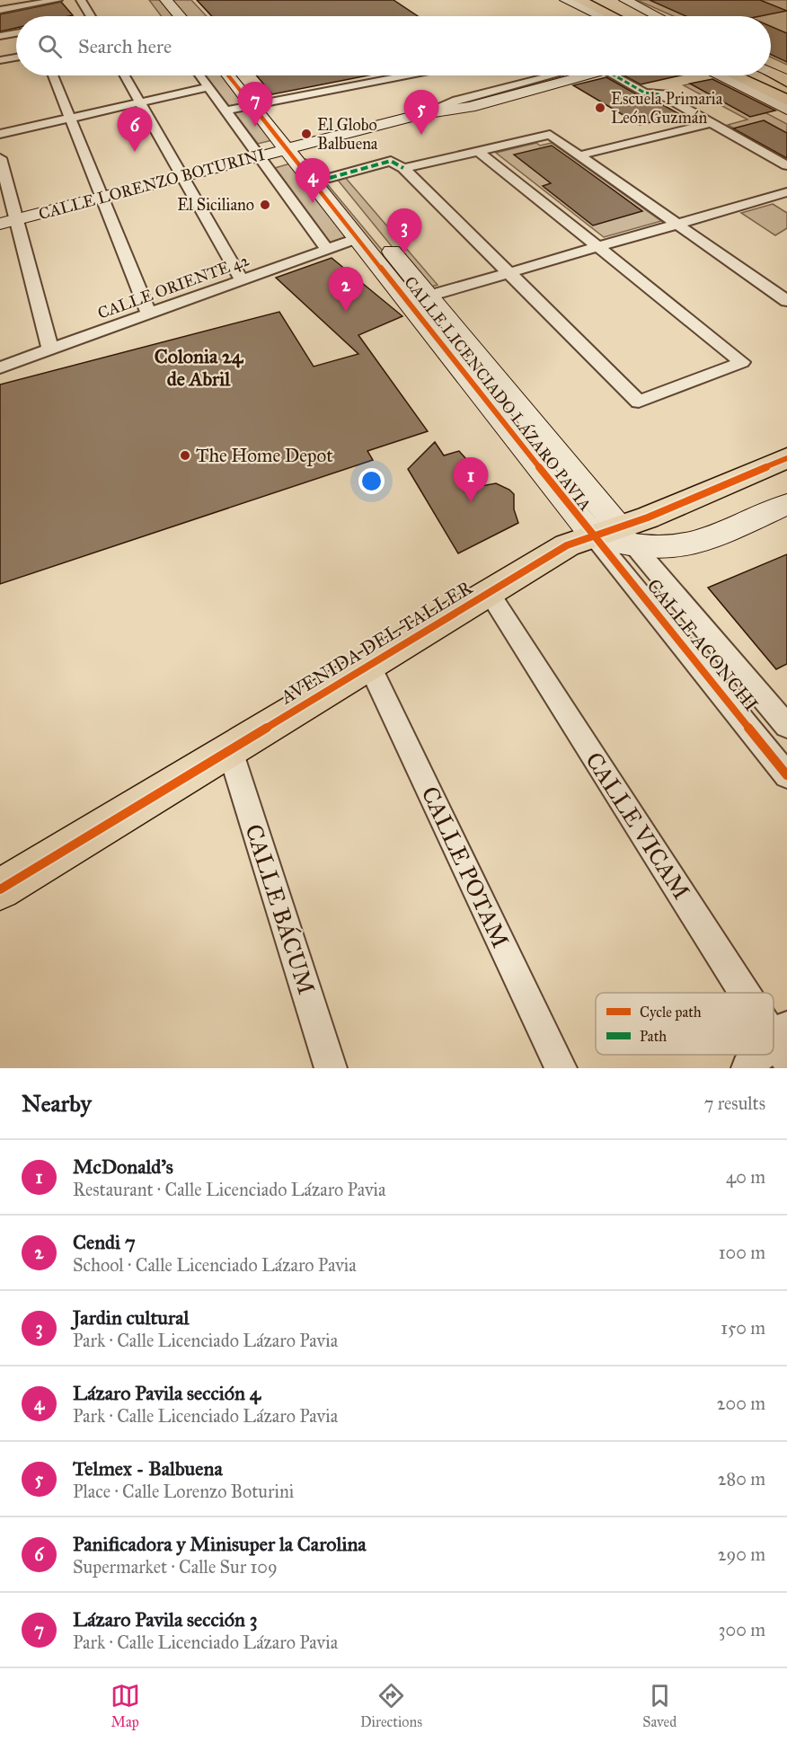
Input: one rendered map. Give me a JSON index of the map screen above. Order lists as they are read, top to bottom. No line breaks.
{"streets":{"main road":["AVENIDA DEL TALLER"],"street":["CALLE LORENZO BOTURINI","CALLE ORIENTE 42","CALLE LICENCIADO LÁZARO PAVIA","CALLE ACONCHI","CALLE VICAM","CALLE POTAM","CALLE BÁCUM"]},"crossings":[["CALLE LORENZO BOTURINI","CALLE LICENCIADO LÁZARO PAVIA"],["CALLE ORIENTE 42","CALLE LICENCIADO LÁZARO PAVIA"],["CALLE LICENCIADO LÁZARO PAVIA","AVENIDA DEL TALLER"],["CALLE LICENCIADO LÁZARO PAVIA","CALLE ACONCHI"],["AVENIDA DEL TALLER","CALLE ACONCHI"],["AVENIDA DEL TALLER","CALLE VICAM"],["AVENIDA DEL TALLER","CALLE POTAM"],["AVENIDA DEL TALLER","CALLE BÁCUM"]],"districts":["Colonia 24 de Abril"],"places":["Escuela Primaria León Guzmán","El Globo Balbuena","El Siciliano","The Home Depot"],"legend":["Cycle path","Path"],"page":{"search":"Search here","pins":["7","5","6","4","3","2","1"],"heading":["Nearby","7 results"],"list":[{"mark":"1","name":"McDonald's","note":"Restaurant · Calle Licenciado Lázaro Pavia","value":"40 m"},{"mark":"2","name":"Cendi 7","note":"School · Calle Licenciado Lázaro Pavia","value":"100 m"},{"mark":"3","name":"Jardin cultural","note":"Park · Calle Licenciado Lázaro Pavia","value":"150 m"},{"mark":"4","name":"Lázaro Pavila sección 4","note":"Park · Calle Licenciado Lázaro Pavia","value":"200 m"},{"mark":"5","name":"Telmex - Balbuena","note":"Place · Calle Lorenzo Boturini","value":"280 m"},{"mark":"6","name":"Panificadora y Minisuper la Carolina","note":"Supermarket · Calle Sur 109","value":"290 m"},{"mark":"7","name":"Lázaro Pavila sección 3","note":"Park · Calle Licenciado Lázaro Pavia","value":"300 m"}],"nav":["Map","Directions","Saved"]}}
